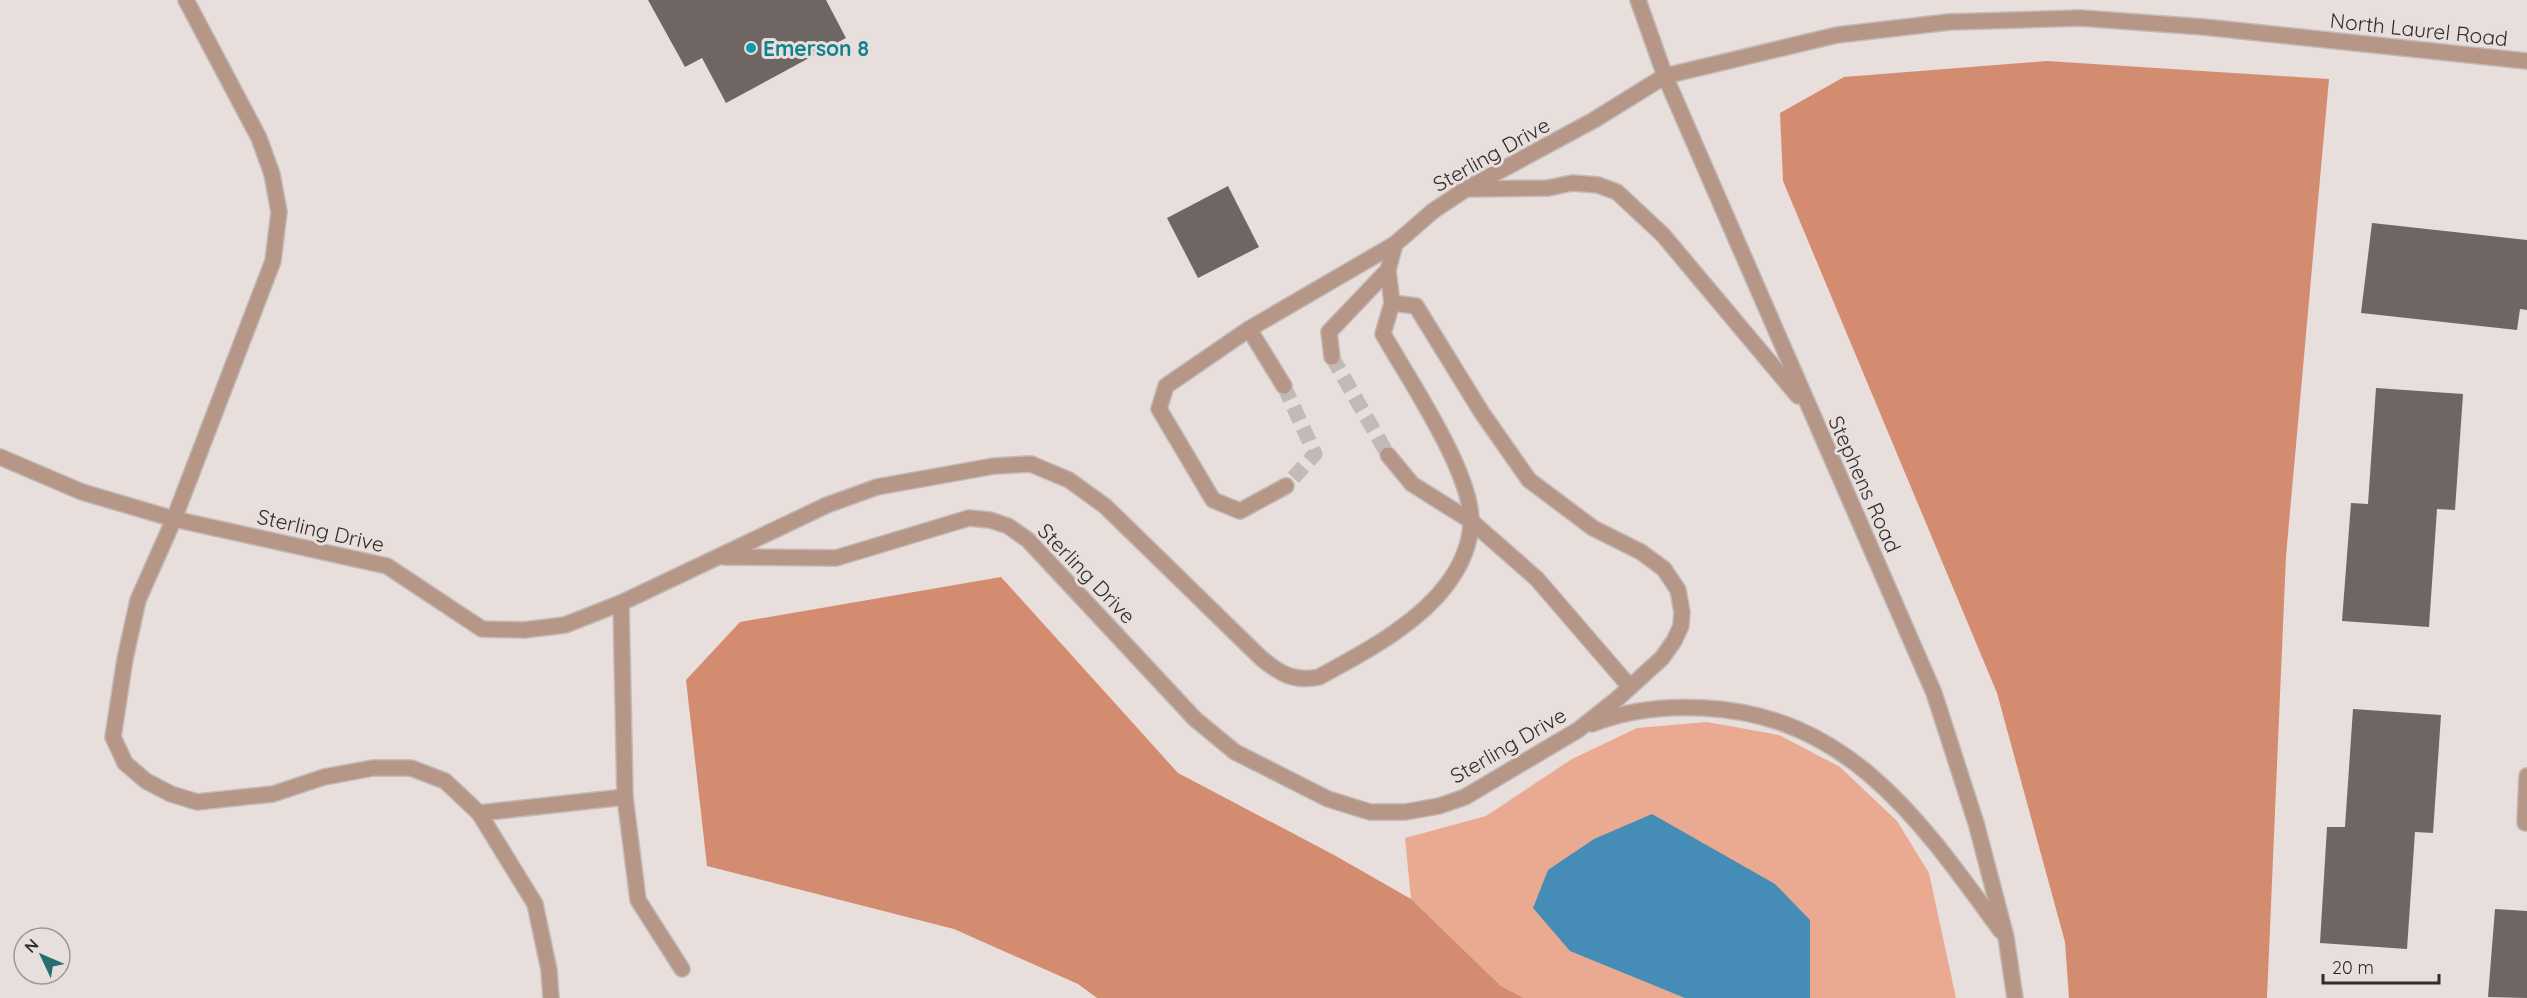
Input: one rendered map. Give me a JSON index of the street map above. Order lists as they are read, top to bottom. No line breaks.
{"streets":{"street":["North Laurel Road","Sterling Drive","Stephens Road"]},"crossings":[["North Laurel Road","Sterling Drive"],["North Laurel Road","Stephens Road"],["Sterling Drive","Stephens Road"]],"places":["Emerson 8"],"scale_bar":"20 m","north":"top left"}
